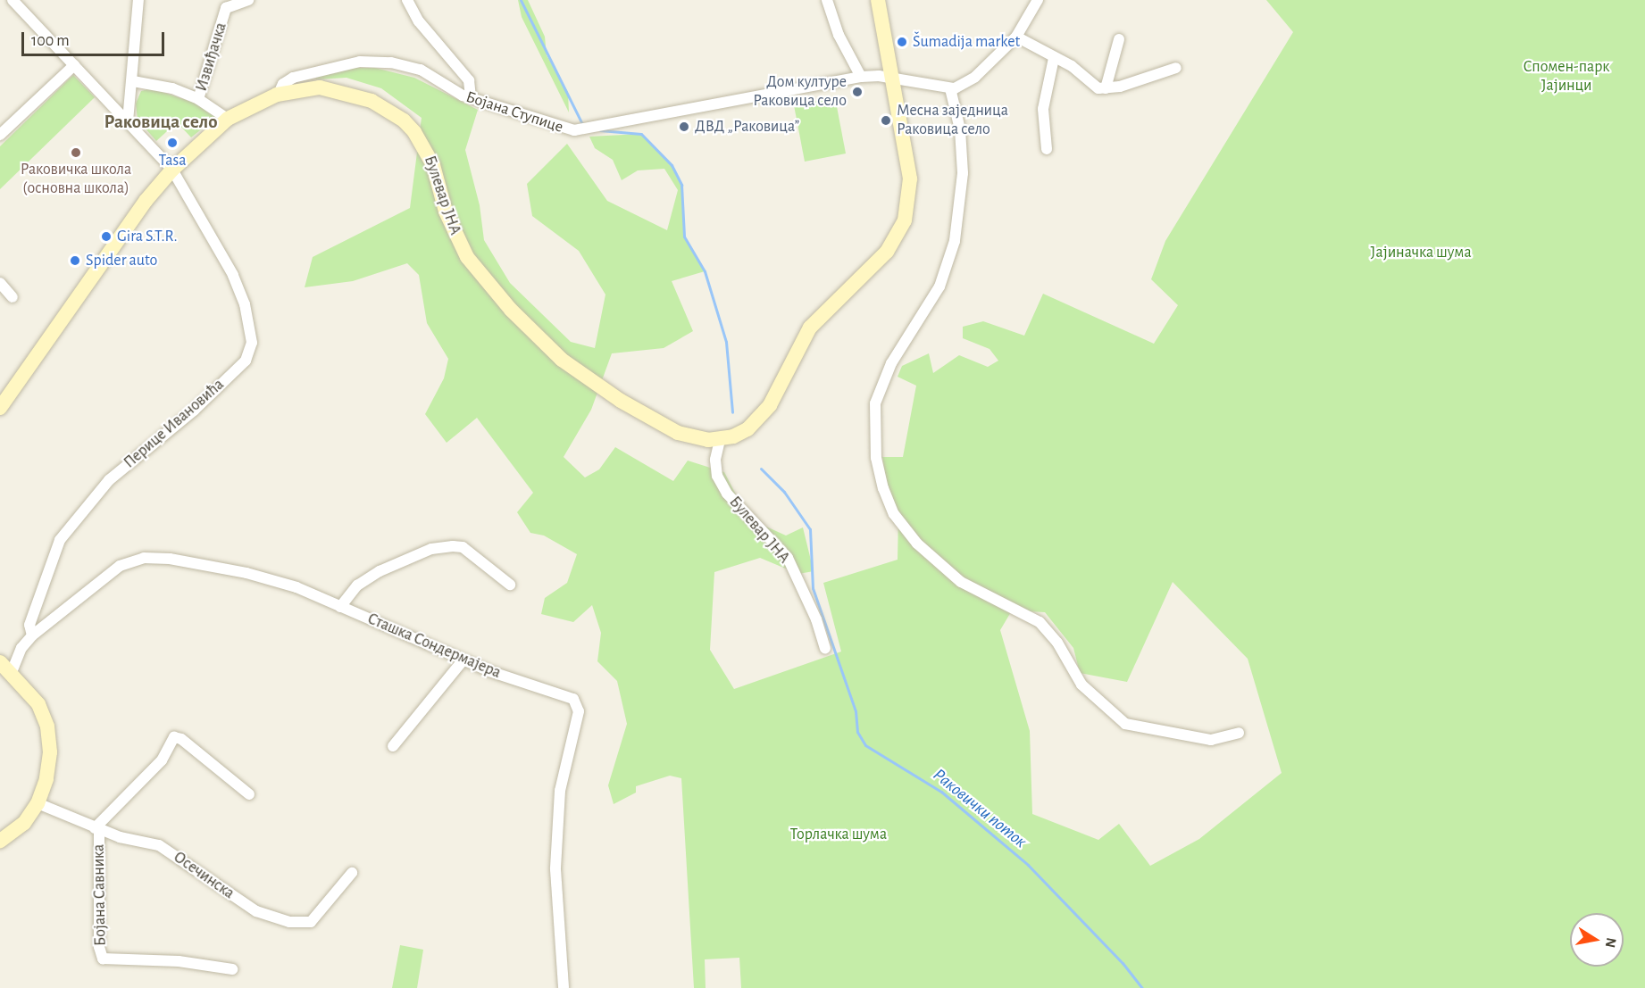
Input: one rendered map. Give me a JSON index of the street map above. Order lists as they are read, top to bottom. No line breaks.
{"streets":{"main road":["Булевар ЈНА"],"street":["Извиђачка","Бојана Ступице","Перице Ивановића","Сташка Сондермајера","Осечинска","Бојана Савника"]},"crossings":[["Бојана Ступице","Булевар ЈНА"],["Булевар ЈНА","Перице Ивановића"],["Перице Ивановића","Сташка Сондермајера"],["Осечинска","Бојана Савника"]],"districts":["Раковица село"],"water":["Раковички поток"],"parks":["Спомен-парк Јајинци","Јајиначка шума","Торлачка шума"],"places":["Šumadija market","Дом културе Раковица село","Месна заједница Раковица село","ДВД „Раковица”","Tasa","Раковичка школа (основна школа)","Gira S.T.R.","Spider auto"],"scale_bar":"100 m","north":"right"}
